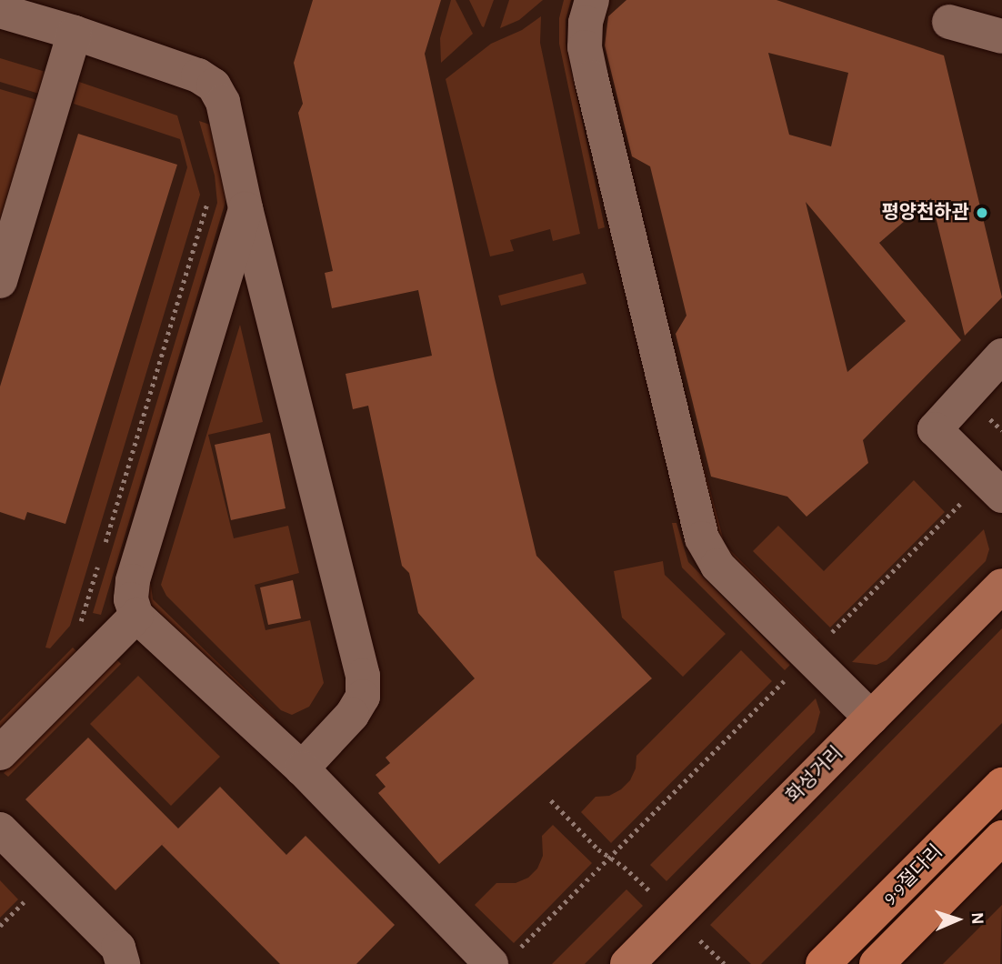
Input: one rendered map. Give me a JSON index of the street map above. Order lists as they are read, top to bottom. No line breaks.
{"streets":{"highway":["9·9절다리"],"main road":["화성거리"]},"places":["평양천하관"],"north":"right"}
